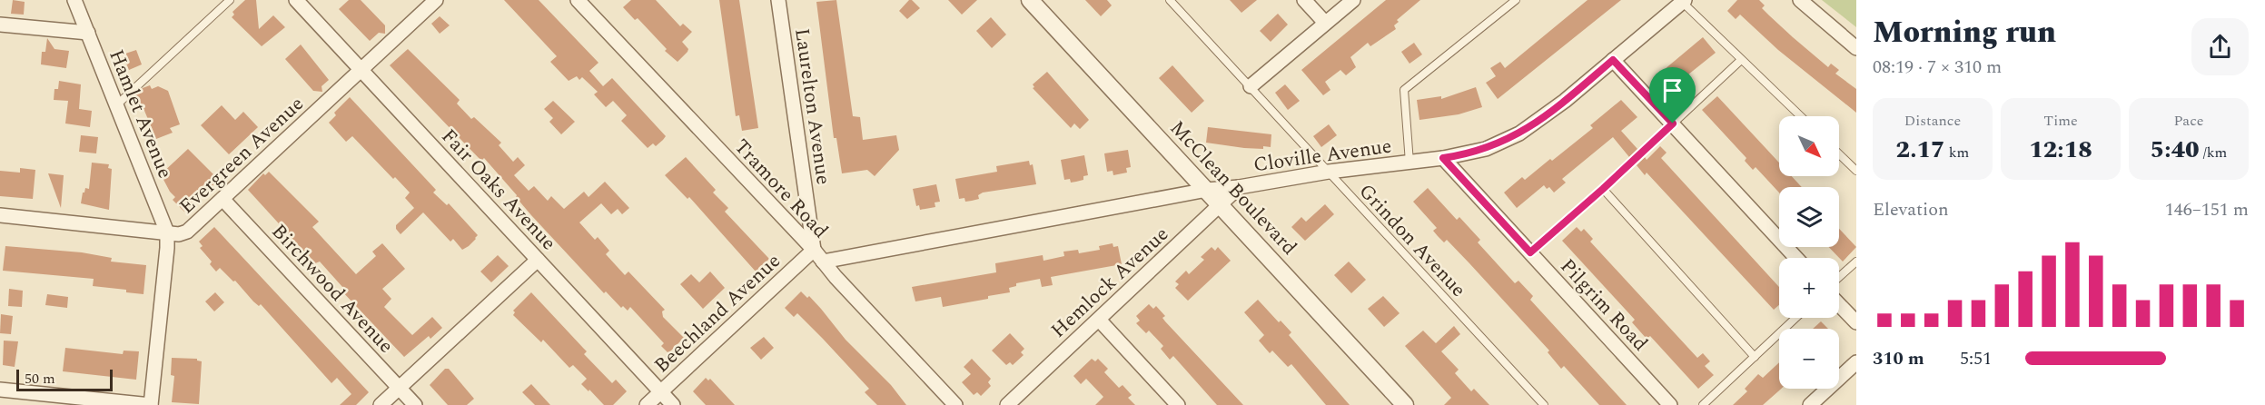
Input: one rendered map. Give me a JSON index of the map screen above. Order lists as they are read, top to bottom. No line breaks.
{"streets":{"street":["Laurelton Avenue","Hamlet Avenue","Evergreen Avenue","Cloville Avenue","McClean Boulevard","Tramore Road","Fair Oaks Avenue","Hemlock Avenue","Birchwood Avenue","Pilgrim Road","Beechland Avenue"],"lane":["Grindon Avenue"]},"crossings":[["Laurelton Avenue","Tramore Road"],["Laurelton Avenue","Beechland Avenue"],["Hamlet Avenue","Evergreen Avenue"],["Evergreen Avenue","Fair Oaks Avenue"],["Evergreen Avenue","Birchwood Avenue"],["Cloville Avenue","McClean Boulevard"],["Cloville Avenue","Tramore Road"],["Cloville Avenue","Grindon Avenue"],["Cloville Avenue","Hemlock Avenue"],["Cloville Avenue","Pilgrim Road"],["McClean Boulevard","Hemlock Avenue"],["Tramore Road","Beechland Avenue"],["Fair Oaks Avenue","Beechland Avenue"]],"scale_bar":"50 m","north":"bottom right","page":{"heading":["Morning run","08:19 · 7 × 310 m"],"stats":[["Distance","2.17 km"],["Time","12:18"],["Pace","5:40 /km"]],"map_buttons":["+","−"],"chart":["Elevation","146–151 m"],"list":[{"name":"310 m","note":"5:51"}],"scale":"50 m"}}
